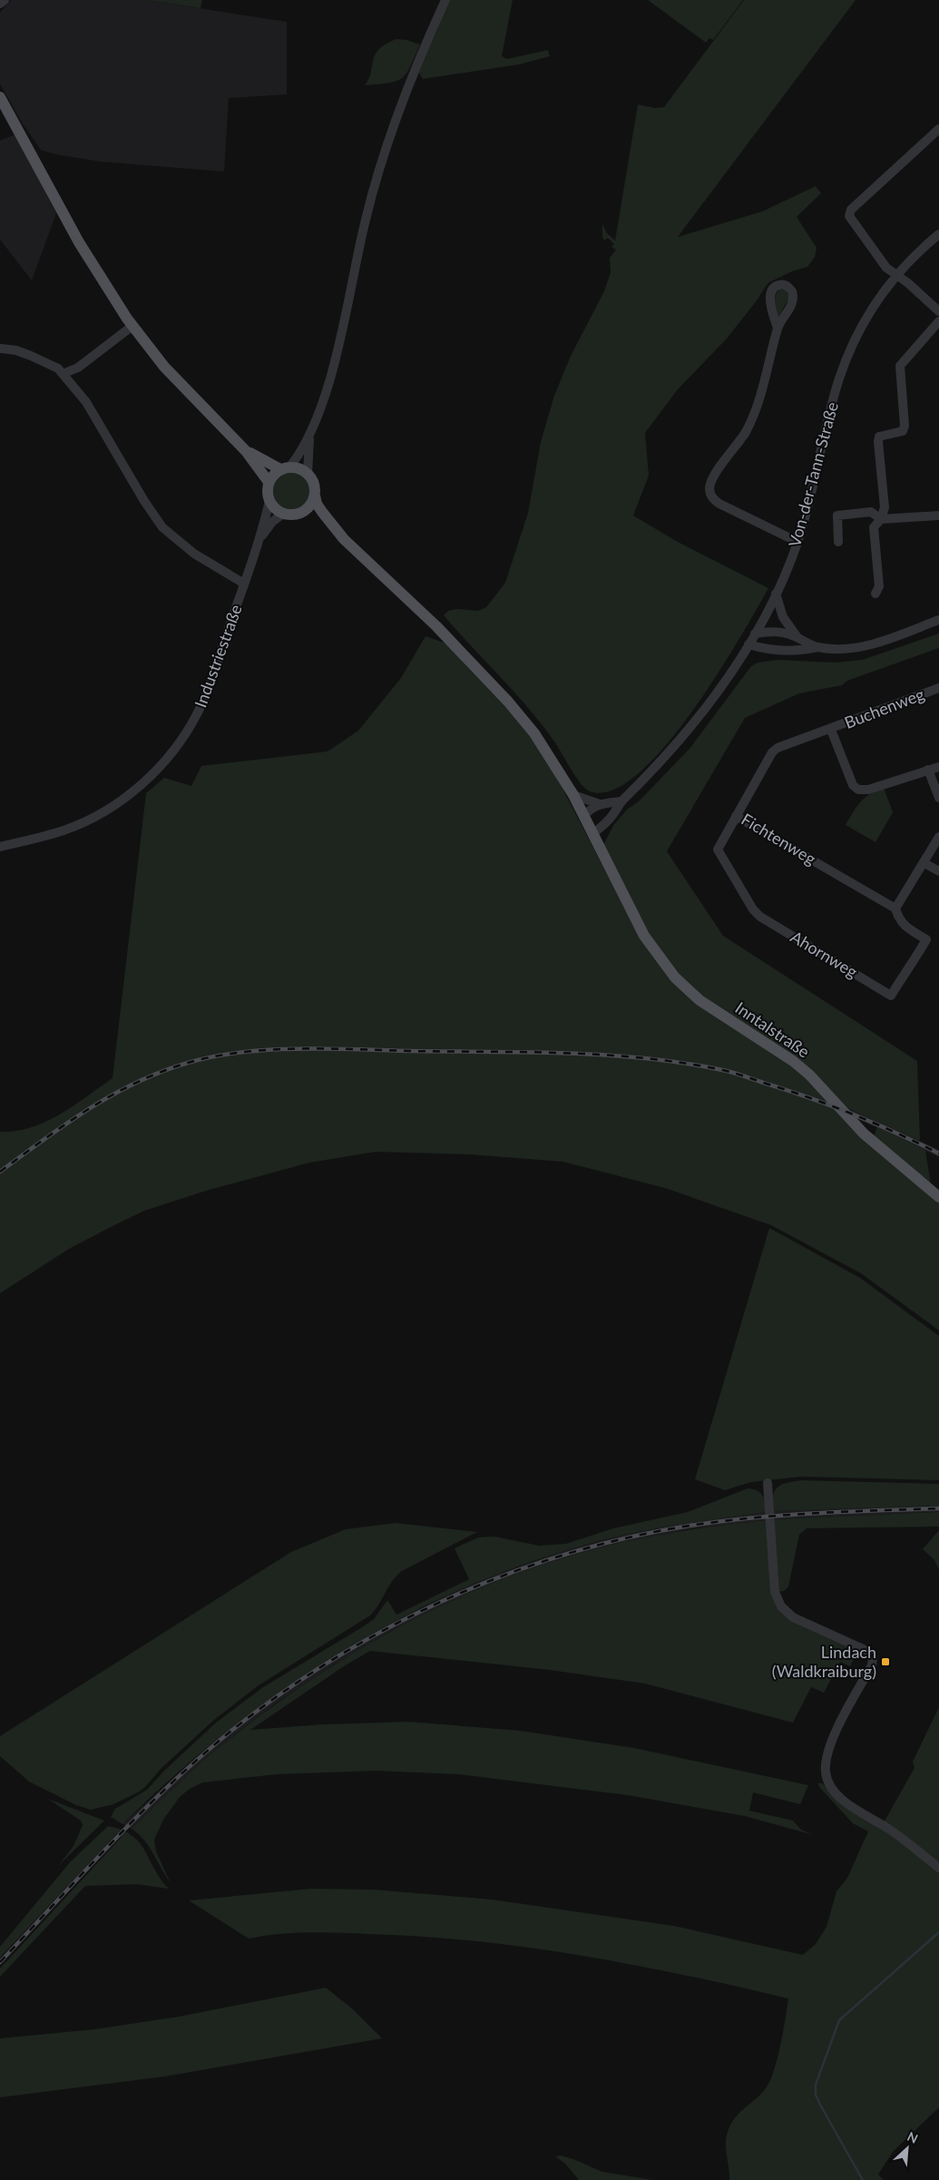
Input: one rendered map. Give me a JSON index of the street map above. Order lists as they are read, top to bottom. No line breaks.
{"streets":{"main road":["Inntalstraße"],"street":["Von-der-Tann-Straße","Industriestraße","Buchenweg","Fichtenweg","Ahornweg"]},"crossings":[["Von-der-Tann-Straße","Inntalstraße"],["Buchenweg","Fichtenweg"],["Fichtenweg","Ahornweg"]],"places":{"transit":["Lindach (Waldkraiburg)"]},"north":"top right"}
